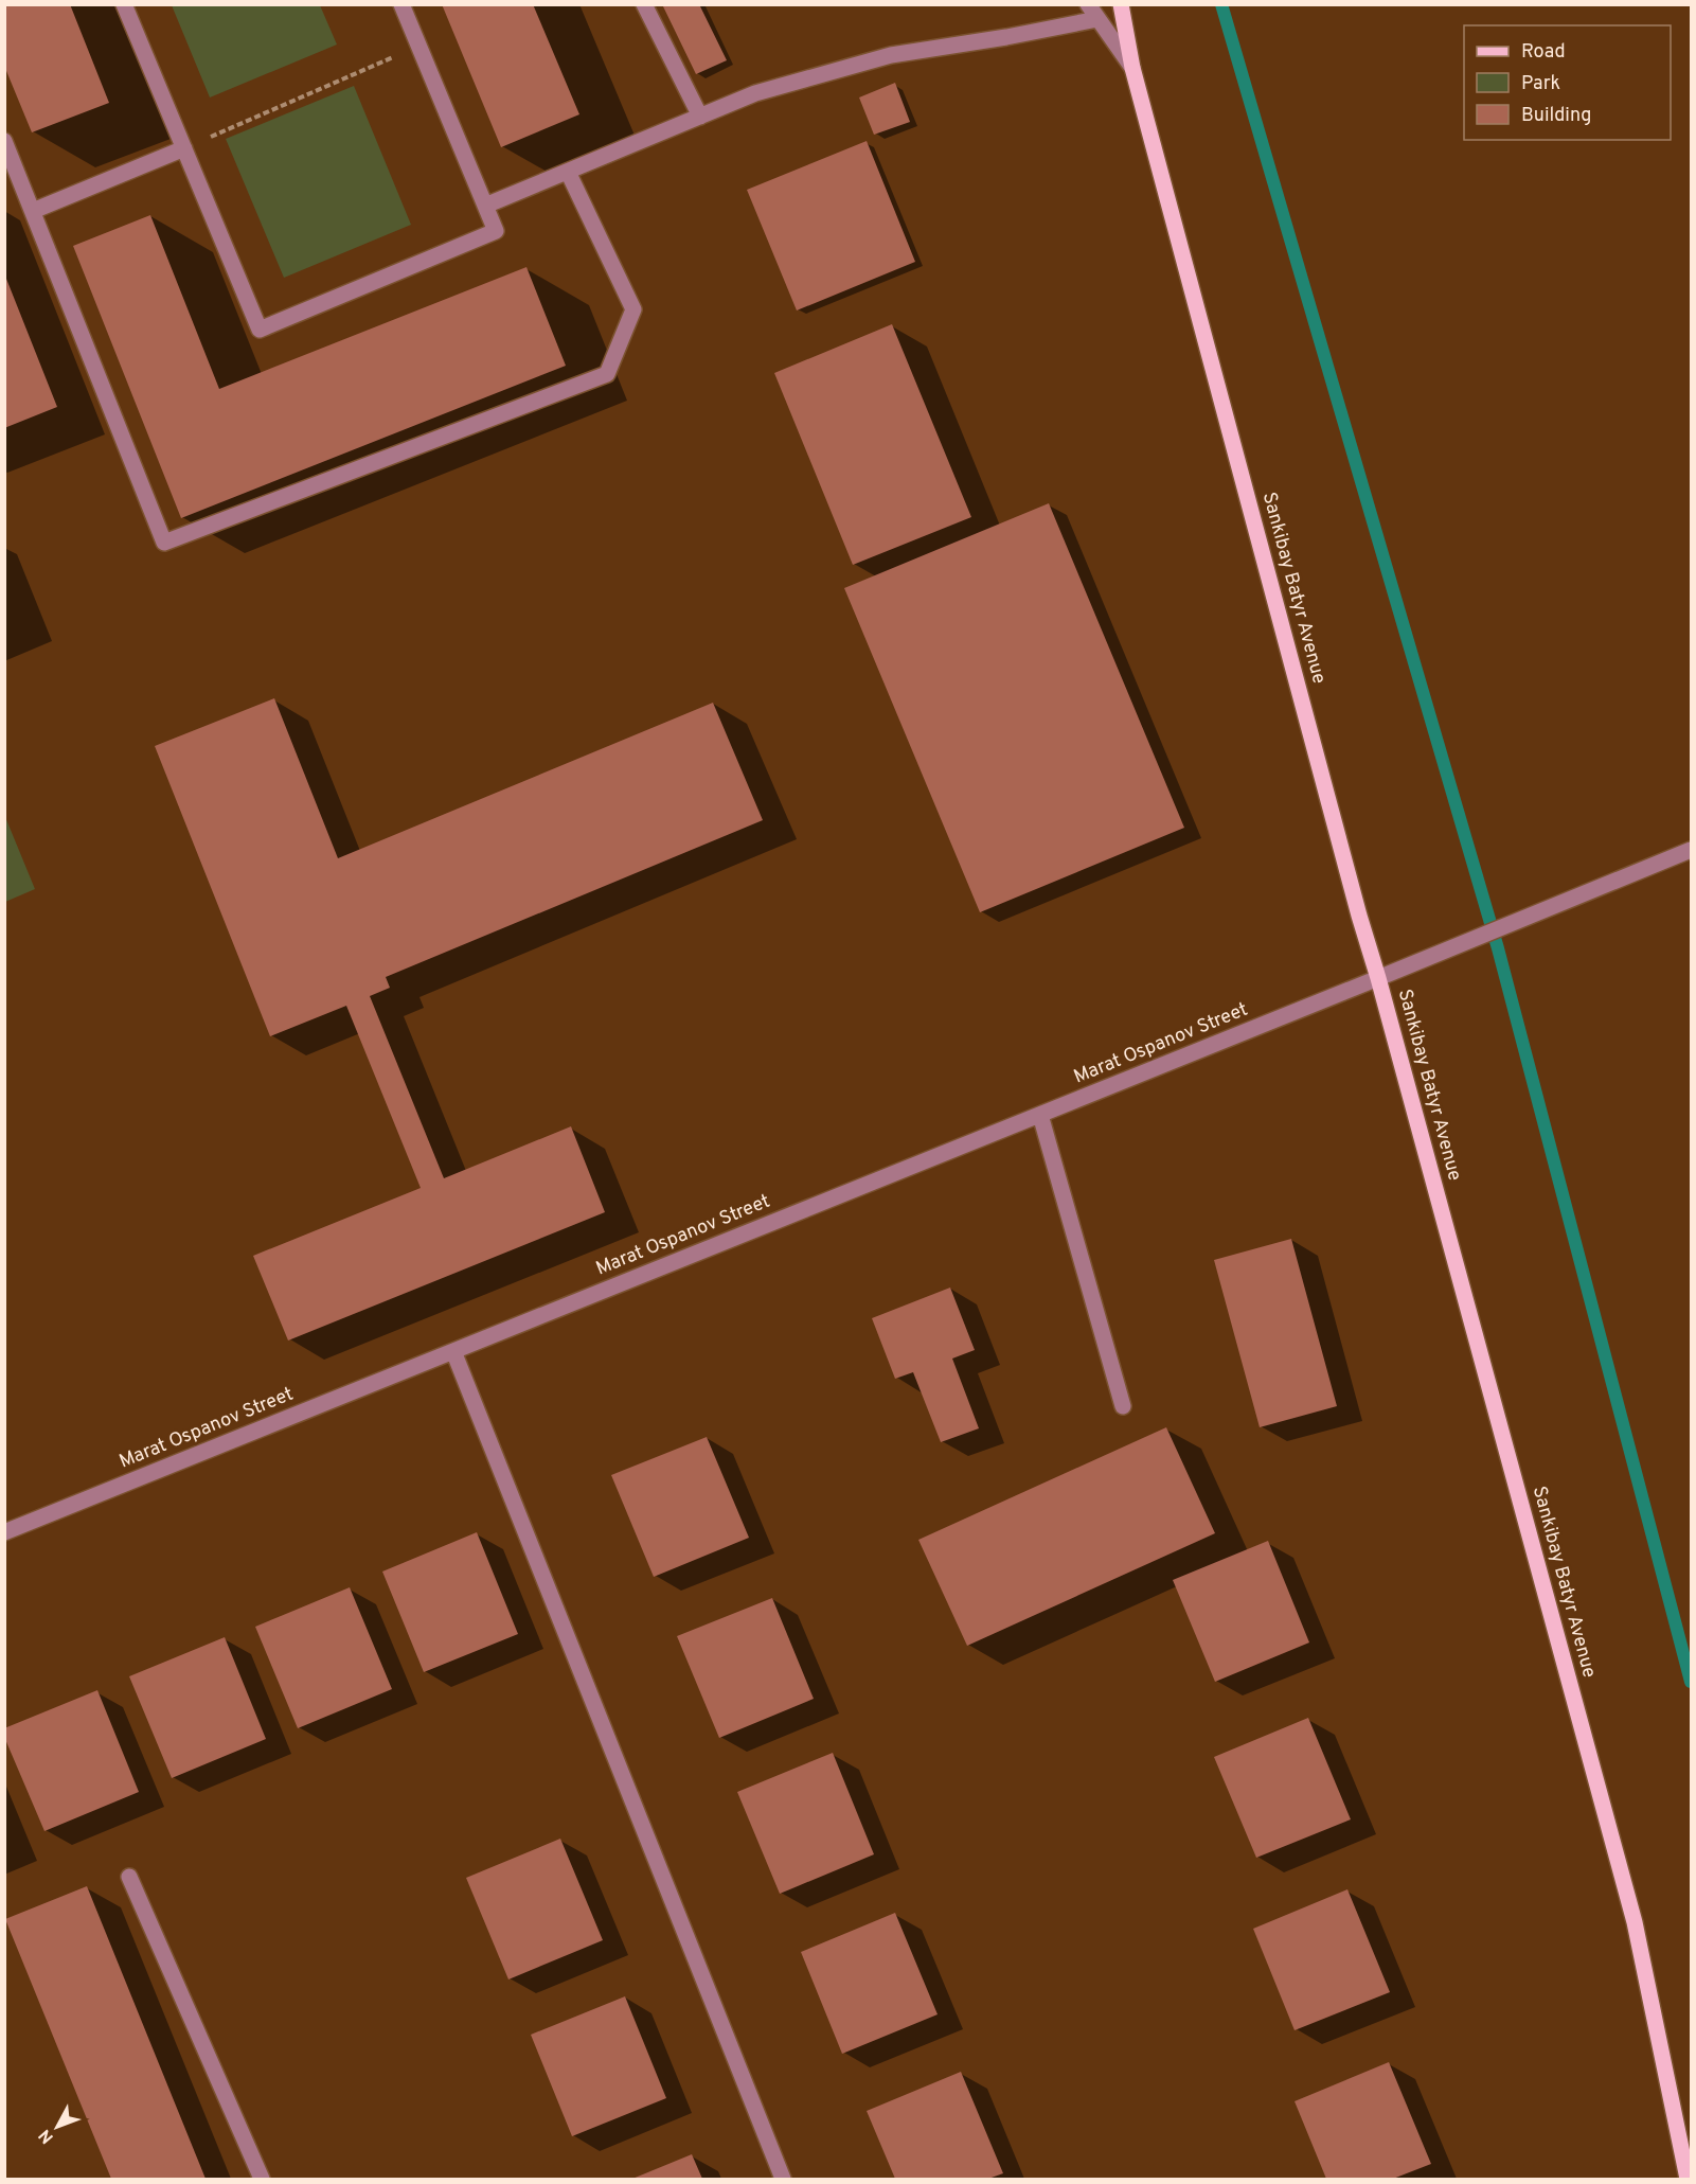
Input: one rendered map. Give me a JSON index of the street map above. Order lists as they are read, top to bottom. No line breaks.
{"streets":{"main road":["Sankibay Batyr Avenue"],"street":["Marat Ospanov Street"]},"crossings":[["Sankibay Batyr Avenue","Marat Ospanov Street"]],"legend":["Road","Park","Building"],"north":"bottom left"}
